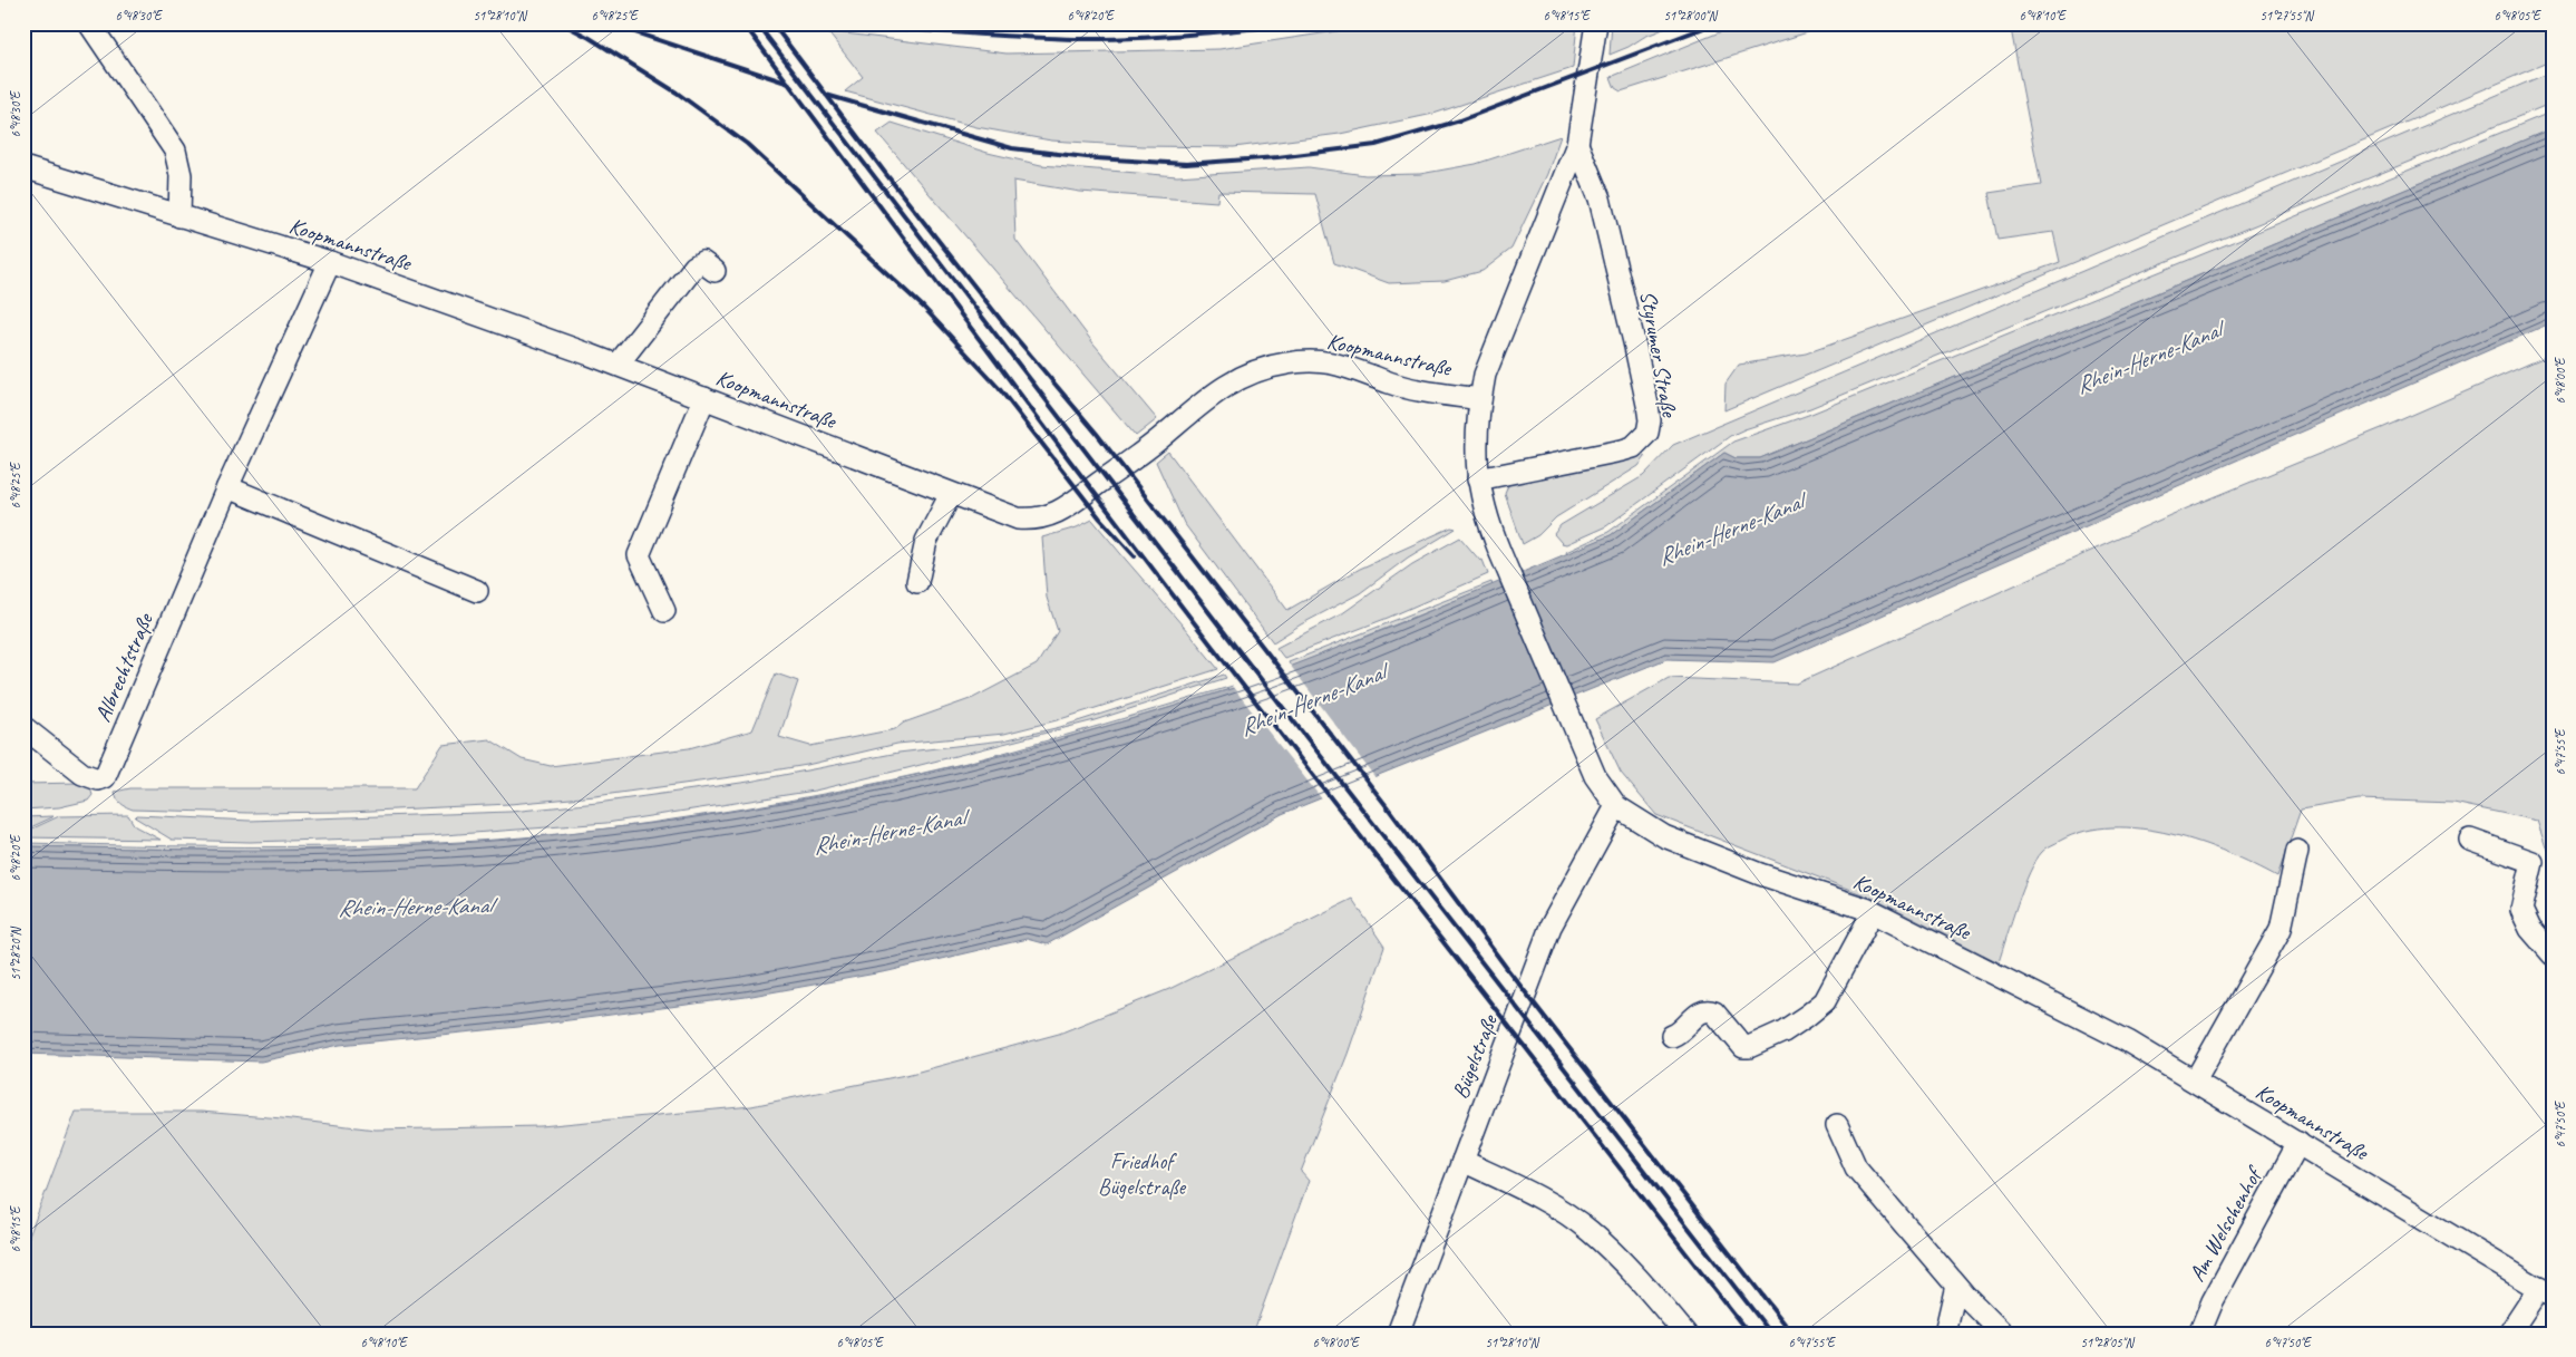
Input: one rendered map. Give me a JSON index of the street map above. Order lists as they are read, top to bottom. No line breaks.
{"streets":{"street":["Koopmannstraße","Styrumer Straße","Albrechtstraße","Bügelstraße","Am Welschenhof"]},"crossings":[["Koopmannstraße","Styrumer Straße"],["Koopmannstraße","Albrechtstraße"],["Koopmannstraße","Bügelstraße"],["Koopmannstraße","Am Welschenhof"]],"water":["Rhein-Herne-Kanal"],"parks":["Friedhof Bügelstraße"],"coordinates":["6°48'30\"E","51°28'10\"N","6°48'25\"E","6°48'20\"E","6°48'15\"E","51°28'00\"N","6°48'10\"E","51°27'55\"N","6°48'05\"E","6°48'00\"E","6°47'55\"E","51°28'20\"N","6°47'50\"E","51°28'05\"N"]}
